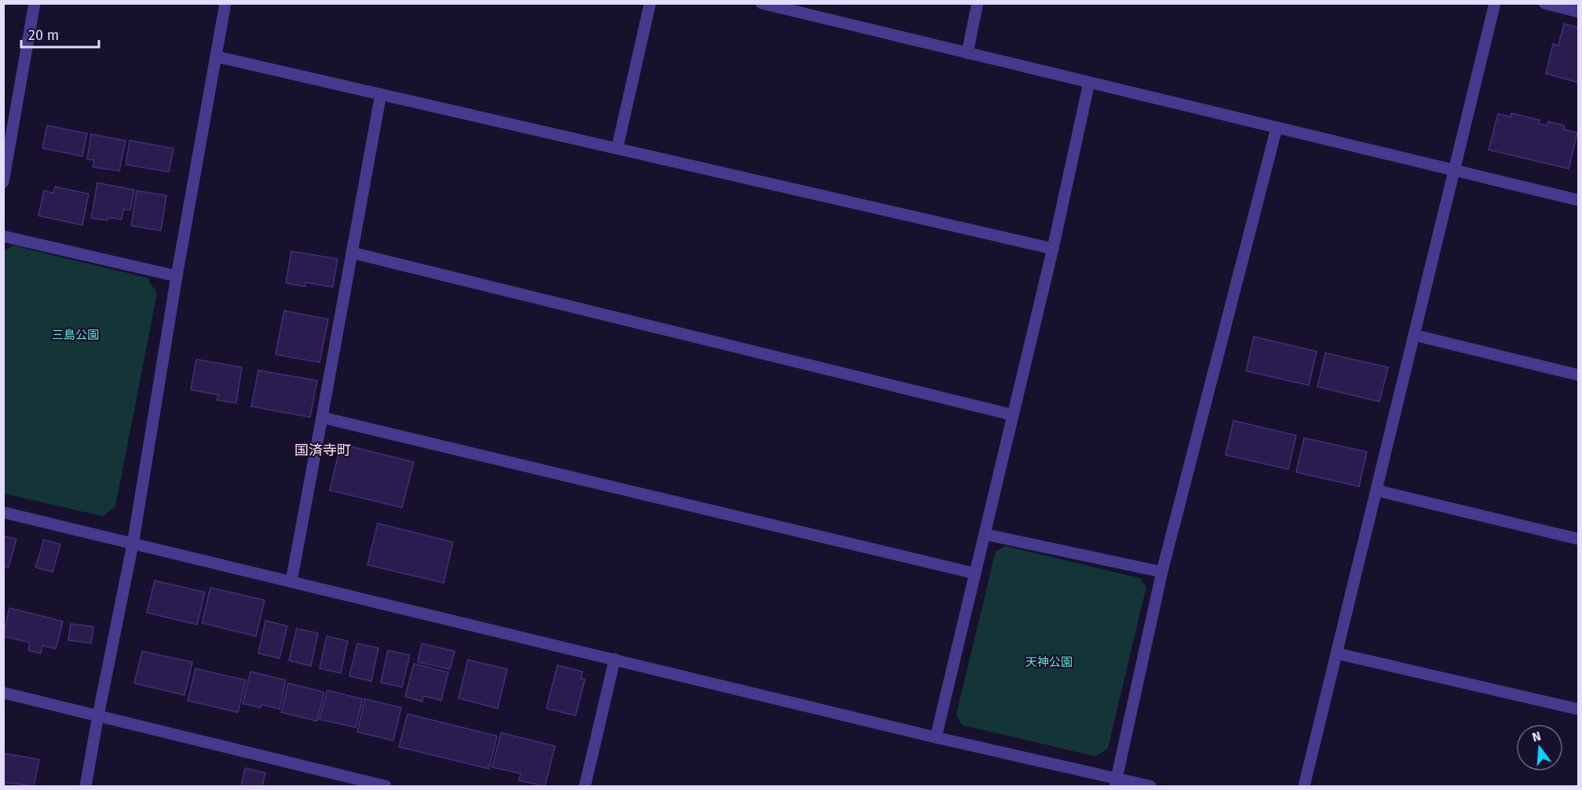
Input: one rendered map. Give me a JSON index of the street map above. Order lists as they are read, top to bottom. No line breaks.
{"districts":["国済寺町"],"parks":["三島公園","天神公園"],"scale_bar":"20 m","north":"top"}
